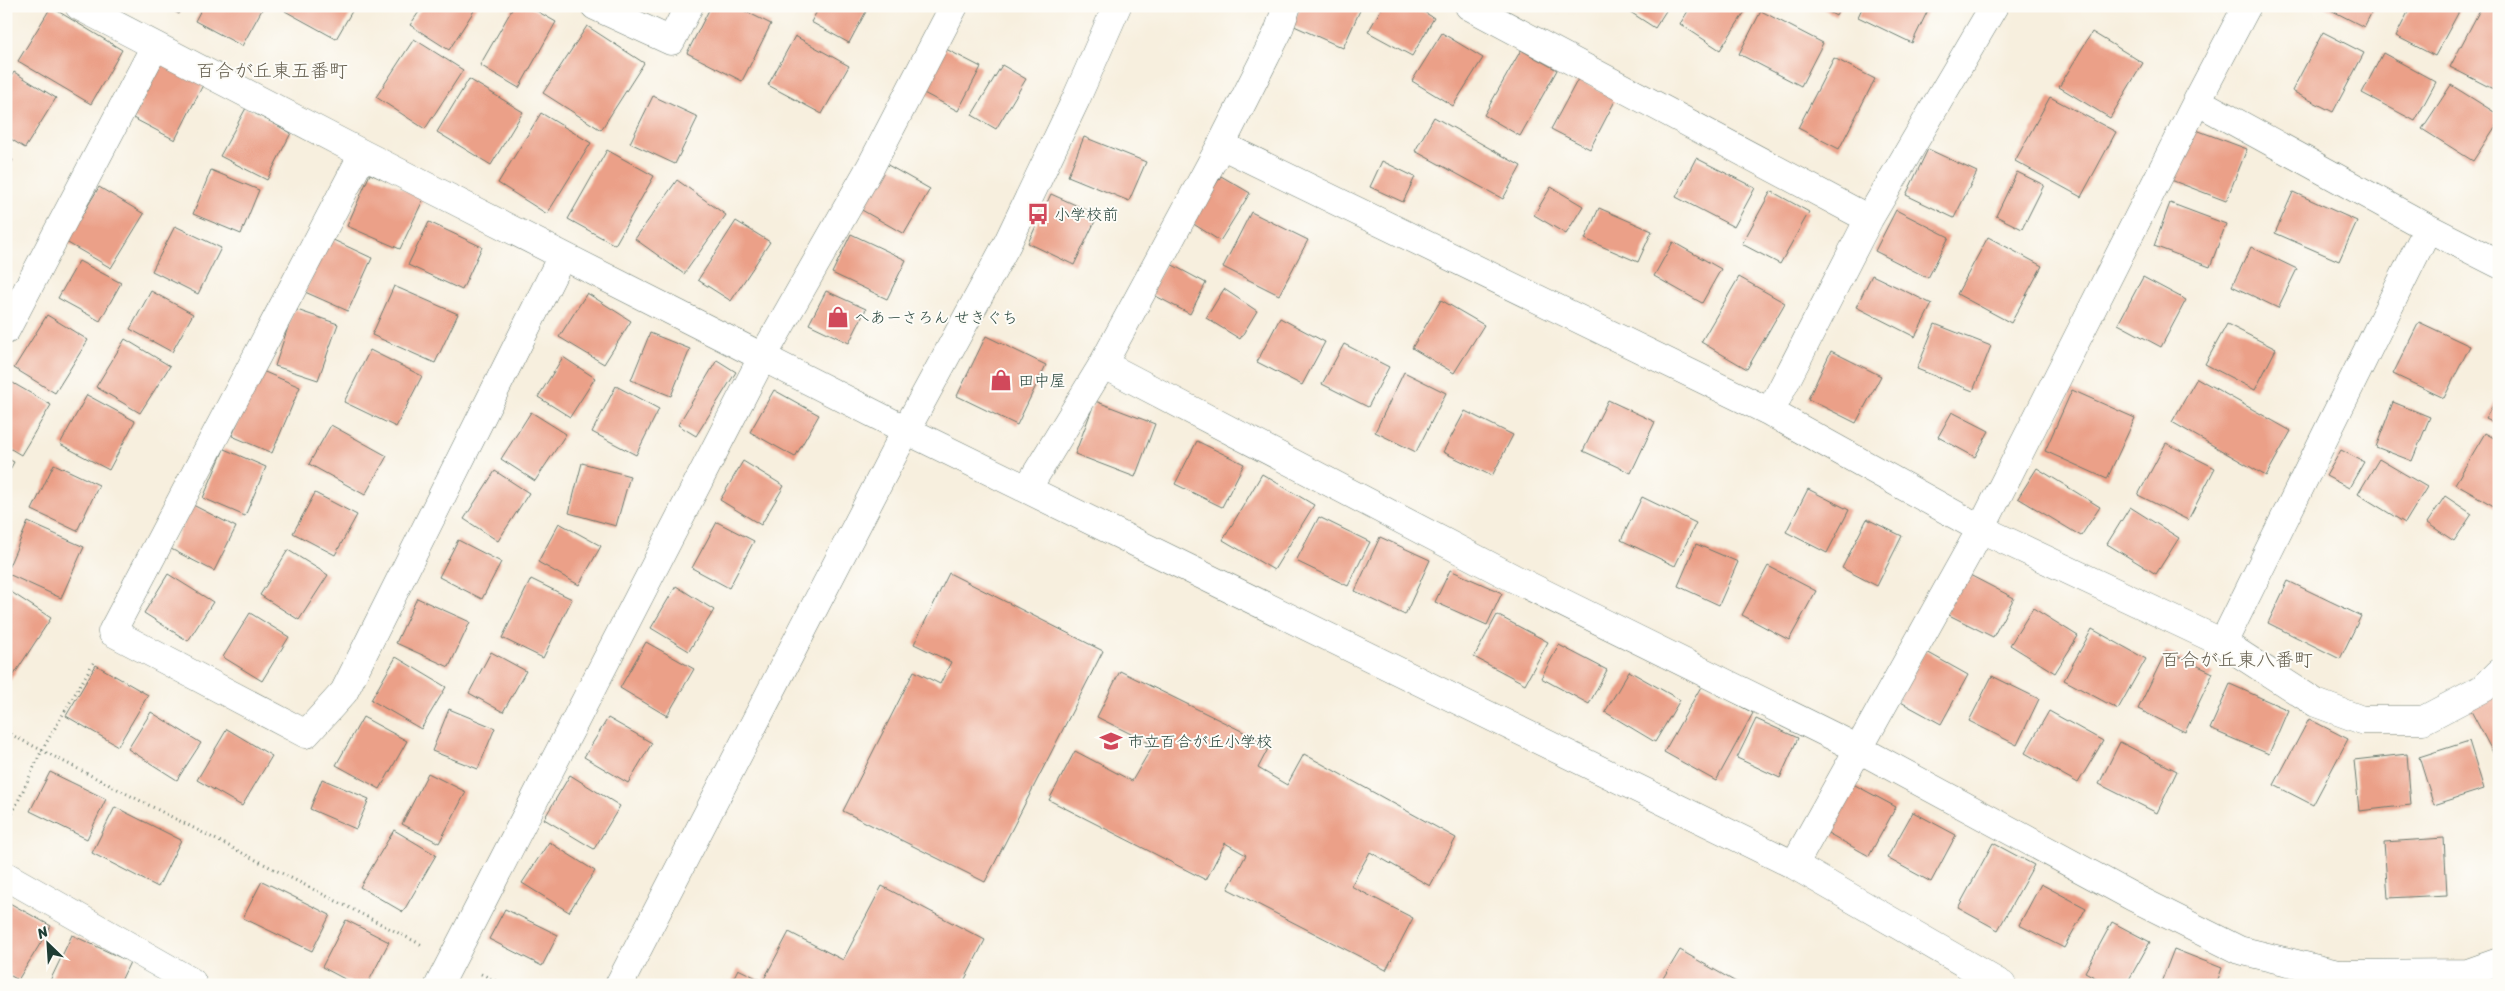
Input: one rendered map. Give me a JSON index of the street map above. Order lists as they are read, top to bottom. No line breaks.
{"districts":["百合が丘東五番町","百合が丘東八番町"],"places":{"bus stop":["小学校前"],"shop":["へあーさろん せきぐち","田中屋"],"school or university":["市立百合が丘小学校"]},"north":"top left"}
